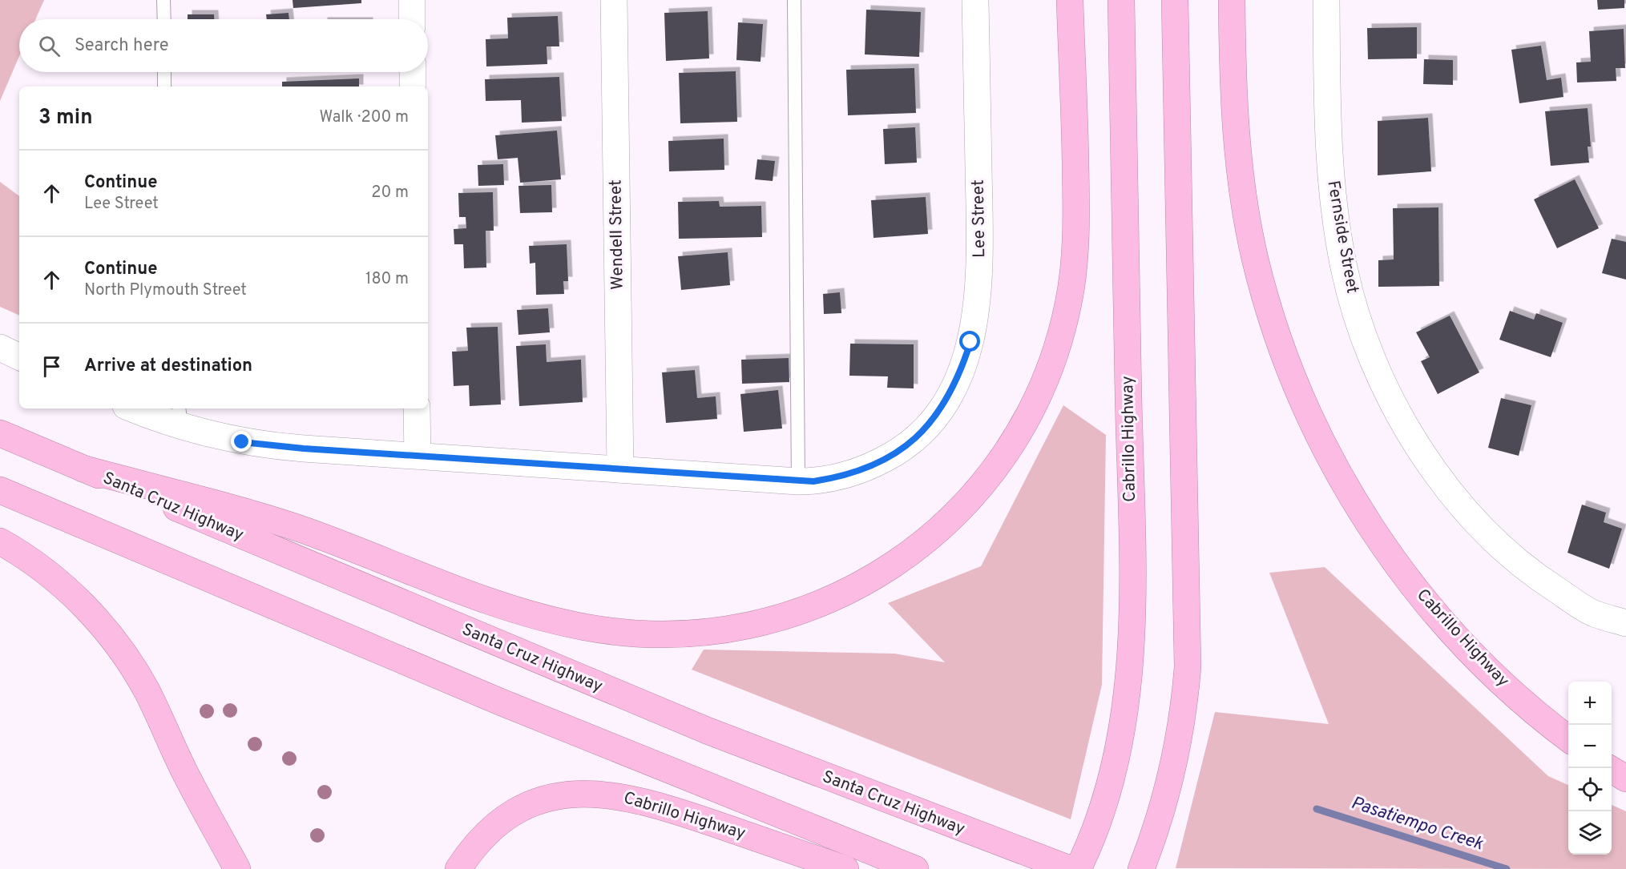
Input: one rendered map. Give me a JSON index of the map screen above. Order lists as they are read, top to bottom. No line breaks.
{"streets":{"highway":["Cabrillo Highway","Santa Cruz Highway"],"street":["Lee Street","Wendell Street","Fernside Street"]},"crossings":[["Lee Street","Wendell Street"]],"water":["Pasatiempo Creek"],"page":{"search":"Search here","heading":["3 min","Walk · 200 m"],"list":[["Continue","Lee Street","20 m"],["Continue","North Plymouth Street","180 m"],"Arrive at destination"],"map_buttons":["+","−"]}}
